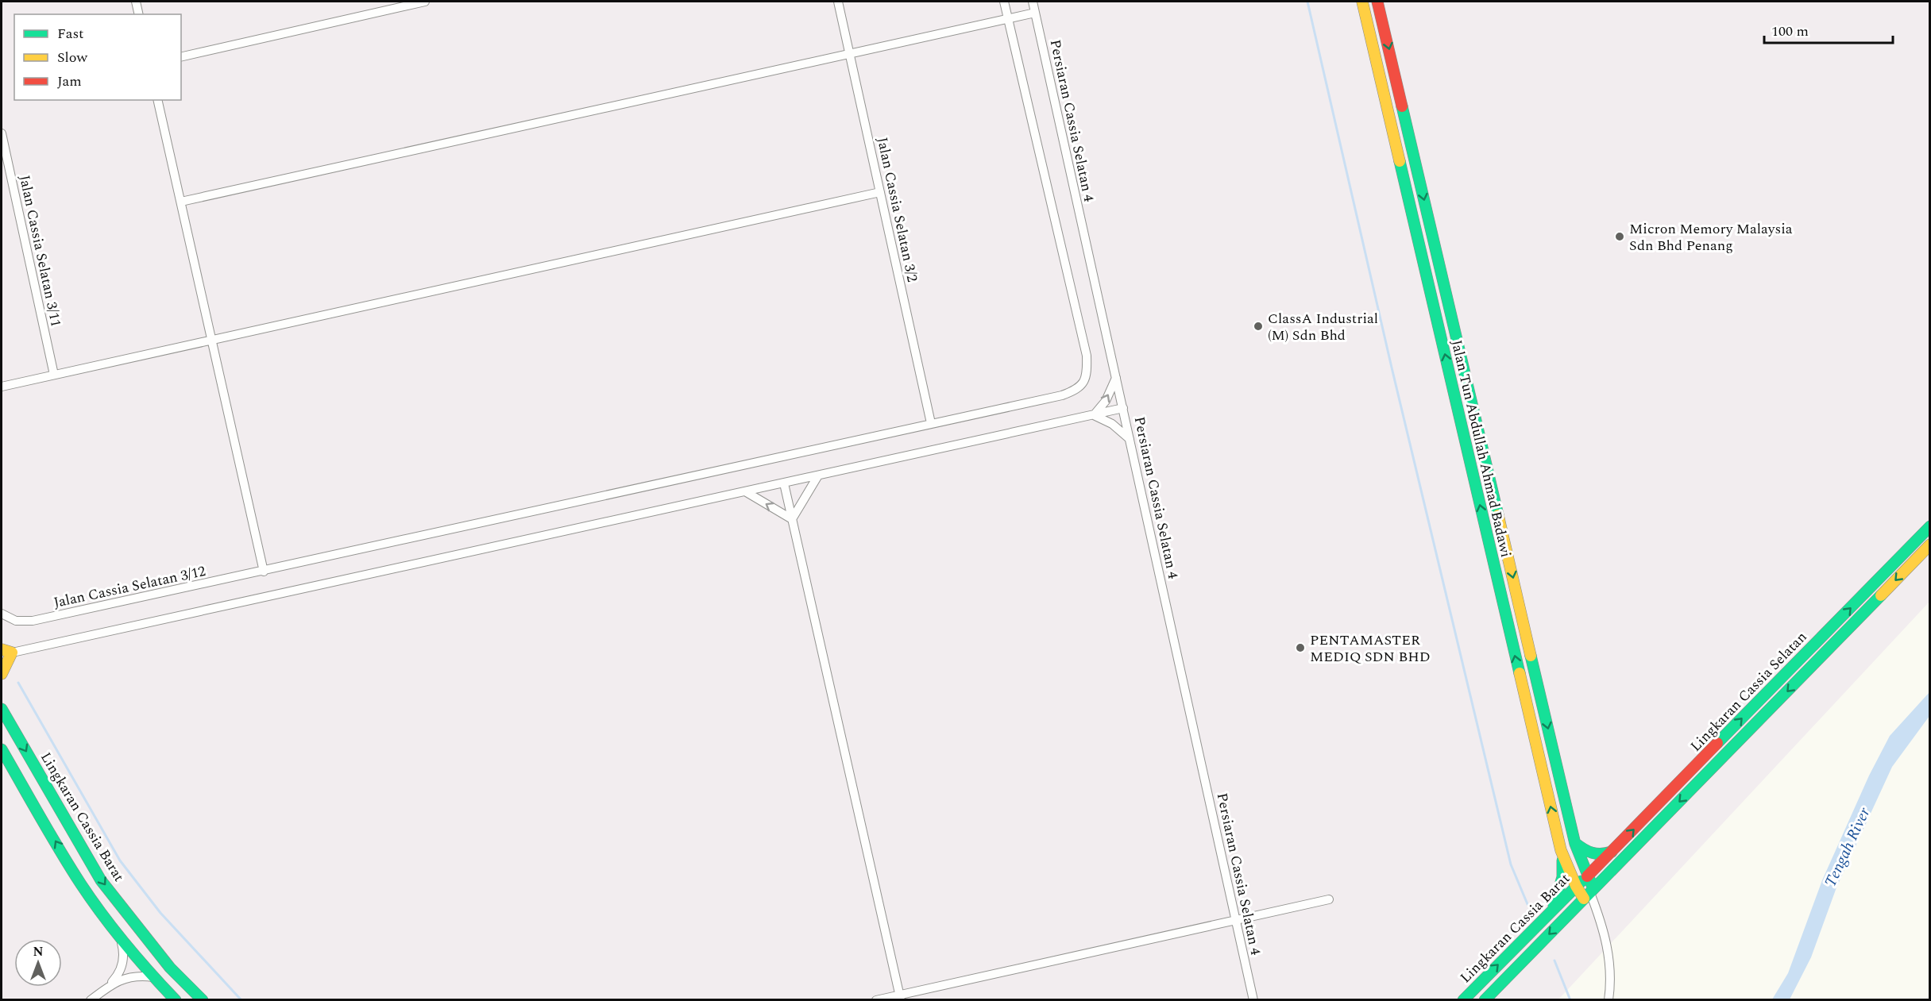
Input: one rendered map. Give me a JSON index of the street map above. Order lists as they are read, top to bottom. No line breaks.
{"streets":{"main road":["Jalan Tun Abdullah Ahmad Badawi","Lingkaran Cassia Selatan","Lingkaran Cassia Barat"],"street":["Persiaran Cassia Selatan 4","Jalan Cassia Selatan 3/2","Jalan Cassia Selatan 3/11","Jalan Cassia Selatan 3/12"]},"crossings":[["Jalan Cassia Selatan 3/2","Jalan Cassia Selatan 3/12"],["Jalan Tun Abdullah Ahmad Badawi","Lingkaran Cassia Selatan"],["Jalan Tun Abdullah Ahmad Badawi","Lingkaran Cassia Barat"],["Lingkaran Cassia Selatan","Lingkaran Cassia Barat"]],"water":["Tengah River"],"places":["Micron Memory Malaysia Sdn Bhd Penang","ClassA Industrial (M) Sdn Bhd","PENTAMASTER MEDIQ SDN BHD"],"legend":["Fast","Slow","Jam"],"scale_bar":"100 m","north":"top"}
